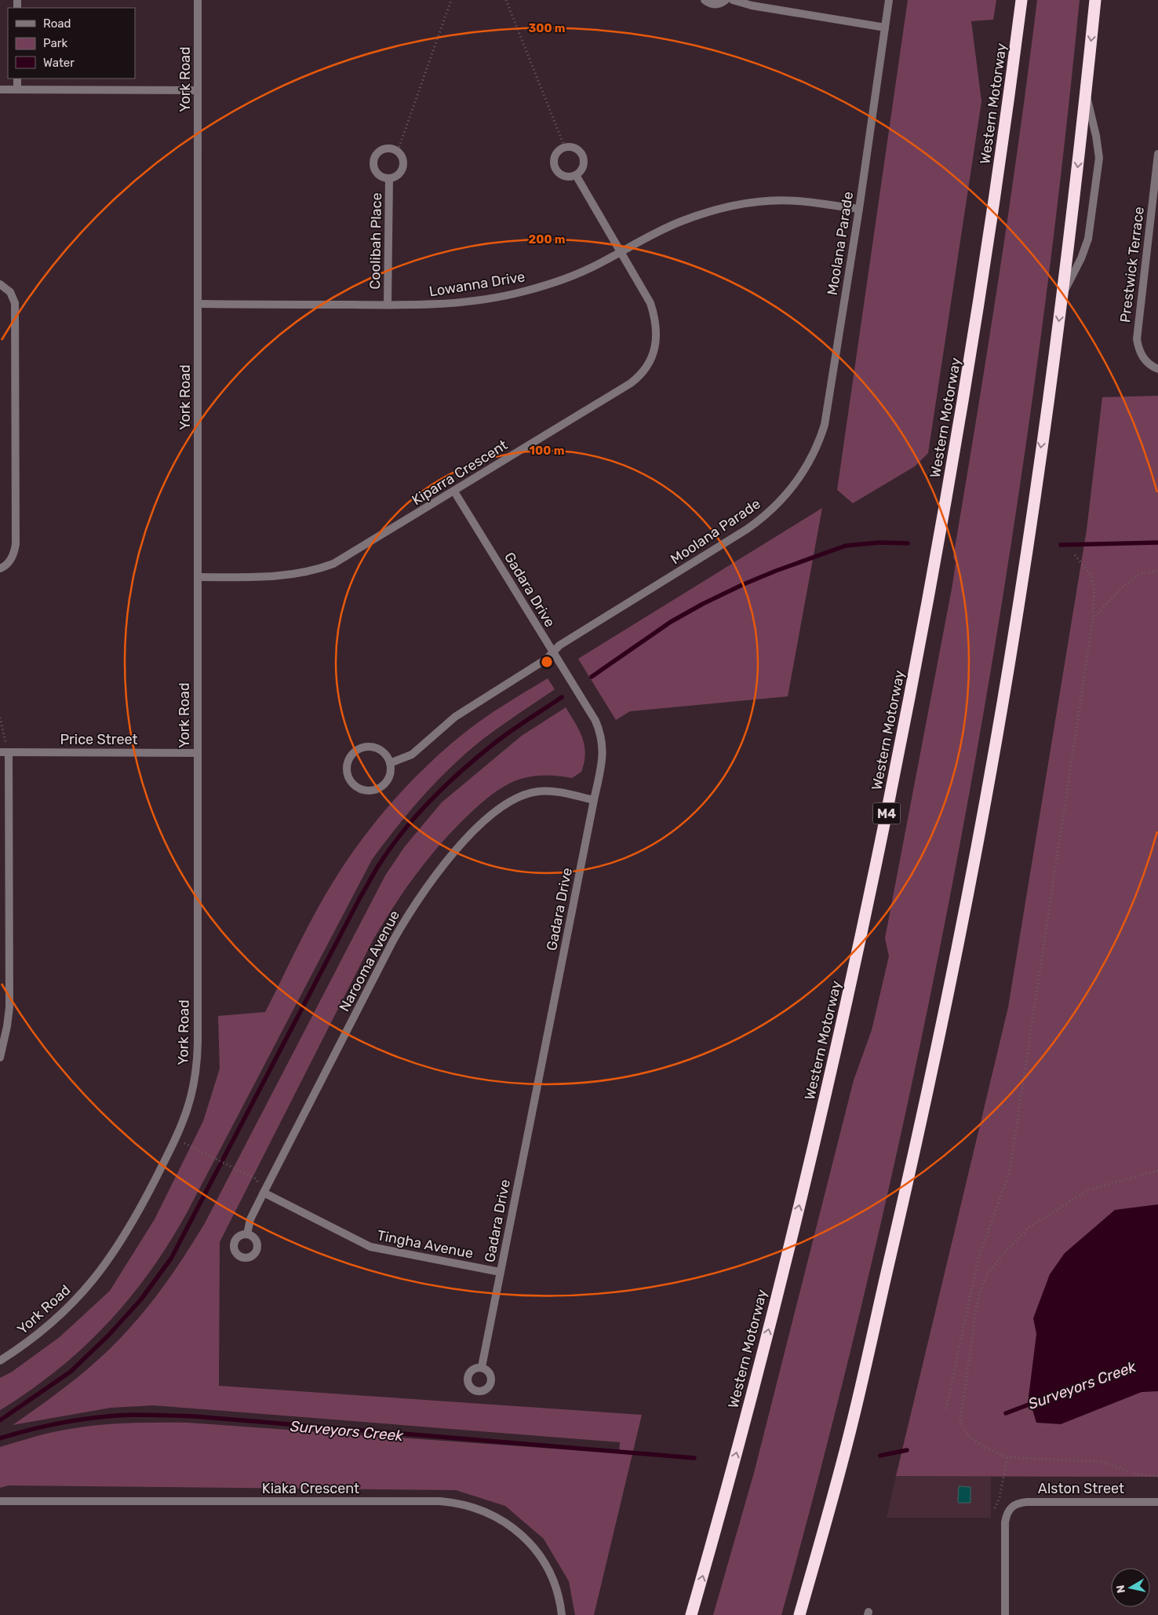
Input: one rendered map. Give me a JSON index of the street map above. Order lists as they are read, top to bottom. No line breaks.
{"streets":{"highway":["Western Motorway","M4"],"street":["York Road","Coolibah Place","Moolana Parade","Prestwick Terrace","Lowanna Drive","Kiparra Crescent","Gadara Drive","Price Street","Narooma Avenue","Tingha Avenue","Kiaka Crescent","Alston Street"]},"crossings":[["York Road","Lowanna Drive"],["York Road","Kiparra Crescent"],["York Road","Price Street"],["Coolibah Place","Lowanna Drive"],["Moolana Parade","Lowanna Drive"],["Moolana Parade","Gadara Drive"],["Lowanna Drive","Kiparra Crescent"],["Kiparra Crescent","Gadara Drive"],["Gadara Drive","Narooma Avenue"],["Gadara Drive","Tingha Avenue"],["Narooma Avenue","Tingha Avenue"]],"water":["Surveyors Creek"],"legend":["Road","Park","Water"],"north":"left","rings":["300 m","200 m","100 m"]}
